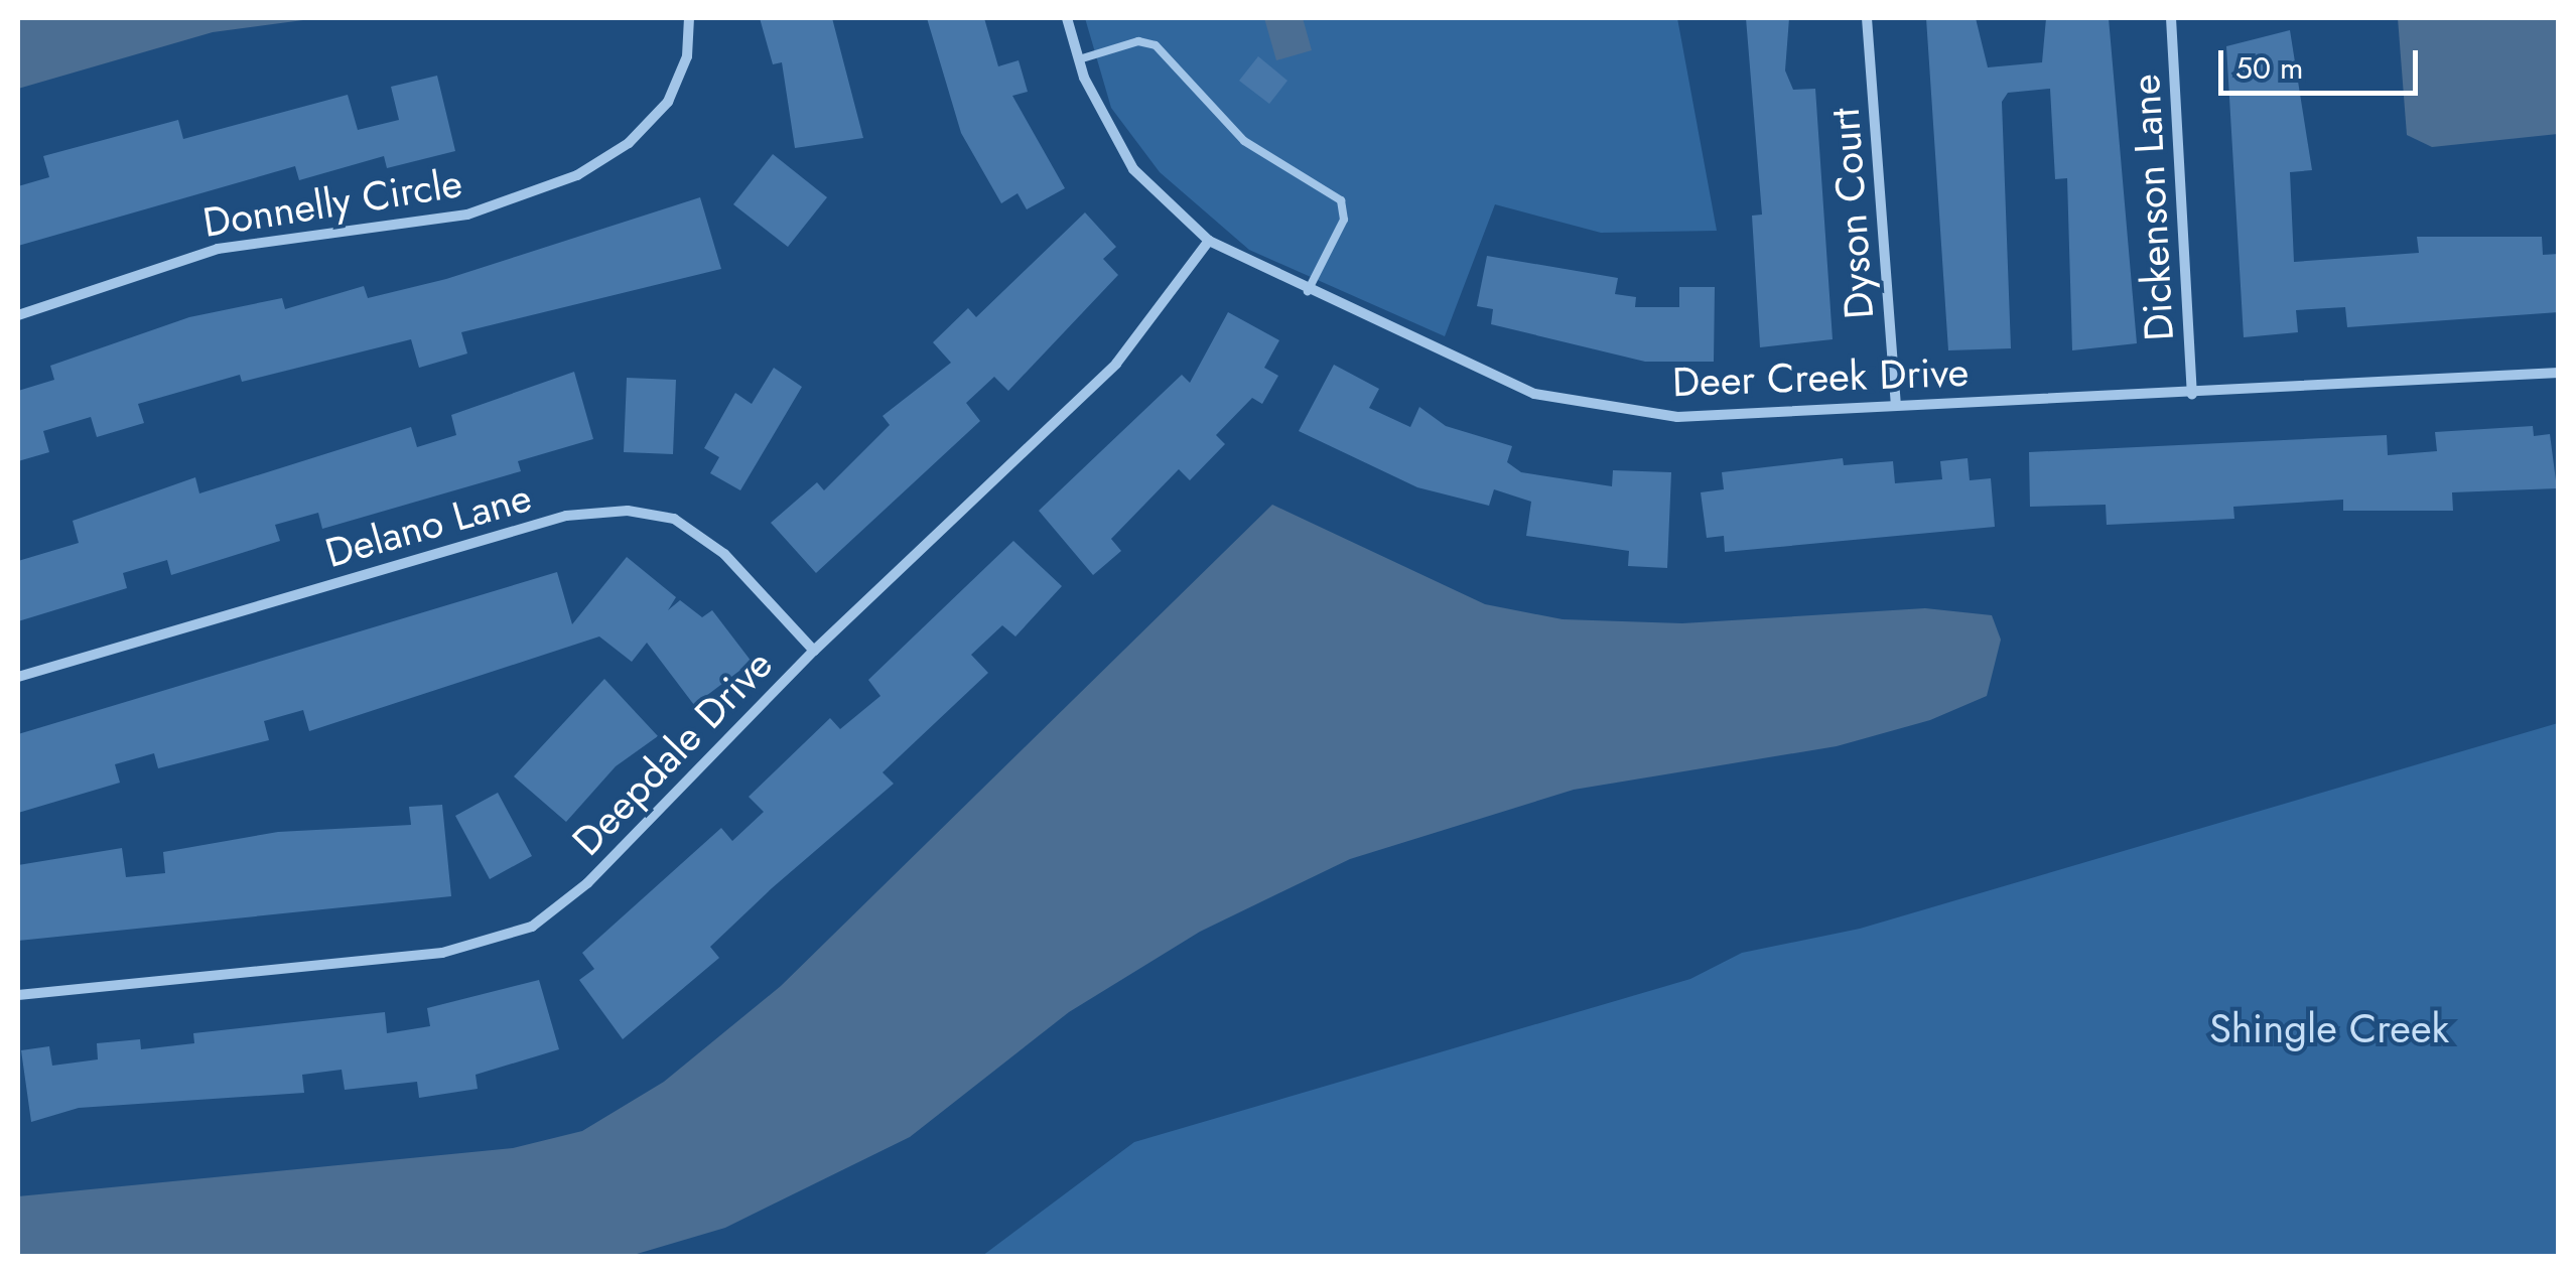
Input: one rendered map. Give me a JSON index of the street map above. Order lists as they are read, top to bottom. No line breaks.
{"streets":{"street":["Donnelly Circle","Dickenson Lane","Dyson Court","Deer Creek Drive","Delano Lane","Deepdale Drive"]},"crossings":[["Dickenson Lane","Deer Creek Drive"],["Dyson Court","Deer Creek Drive"],["Deer Creek Drive","Deepdale Drive"],["Delano Lane","Deepdale Drive"]],"parks":["Shingle Creek"],"scale_bar":"50 m"}
